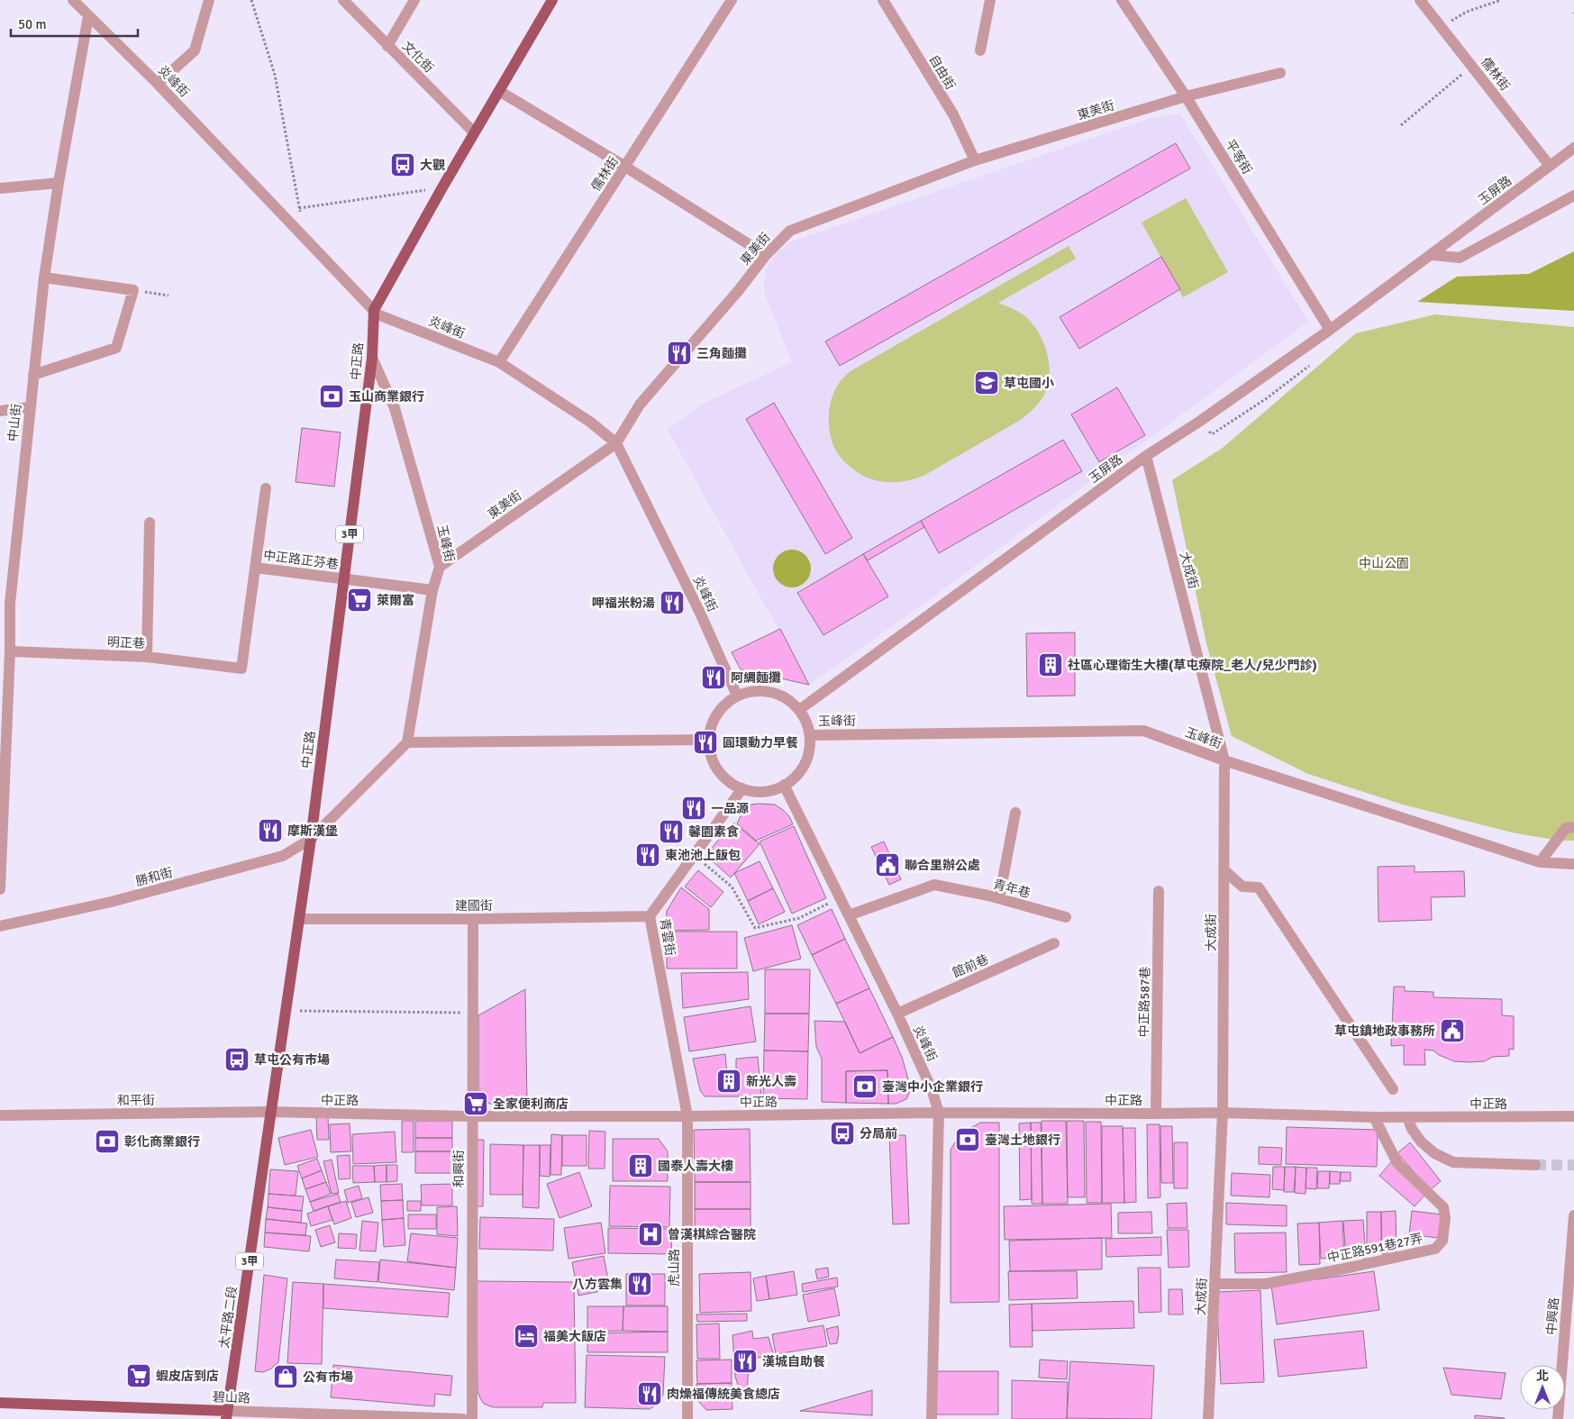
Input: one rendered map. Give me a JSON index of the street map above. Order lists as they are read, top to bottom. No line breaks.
{"streets":{"main road":["中正路","3甲","太平路二段","碧山路"],"street":["文化街","自由街","儒林街","炎峰街","東美街","平等街","玉屏路","中山街","玉峰街","中正路正芬巷","大成街","明正巷","勝和街","青年巷","建國街","青雲街","館前巷","中正路587巷","和平街","和興街","中正路591巷27弄","虎山路","中興路"]},"crossings":[["文化街","中正路"],["自由街","東美街"],["儒林街","炎峰街"],["儒林街","玉屏路"],["炎峰街","東美街"],["炎峰街","玉屏路"],["炎峰街","中正路"],["炎峰街","中山街"],["炎峰街","玉峰街"],["炎峰街","青年巷"],["炎峰街","青雲街"],["炎峰街","館前巷"],["東美街","平等街"],["東美街","玉峰街"],["平等街","玉屏路"],["玉屏路","玉峰街"],["玉屏路","大成街"],["玉屏路","青雲街"],["中正路","玉峰街"],["中正路","中正路正芬巷"],["中正路","大成街"],["中正路","勝和街"],["中正路","建國街"],["中正路","青雲街"],["中正路","中正路587巷"],["中正路","和平街"],["中正路","和興街"],["中正路","中正路591巷27弄"],["中正路","虎山路"],["中正路","太平路二段"],["中山街","明正巷"],["玉峰街","中正路正芬巷"],["玉峰街","大成街"],["玉峰街","青雲街"],["中正路正芬巷","明正巷"],["大成街","中正路591巷27弄"],["建國街","青雲街"],["建國街","和興街"],["青雲街","虎山路"],["和平街","太平路二段"],["太平路二段","碧山路"]],"parks":["中山公園"],"places":{"bus stop":["大觀","草屯公有市場","分局前"],"restaurant":["三角麵攤","呷福米粉湯","阿綢麵攤","圓環動力早餐","一品源","摩斯漢堡","馨園素食","東池池上飯包","八方雲集","漢城自助餐","肉燥福傳統美食總店"],"school or university":["草屯國小"],"bank":["玉山商業銀行","臺灣中小企業銀行","臺灣土地銀行","彰化商業銀行"],"supermarket":["萊爾富","全家便利商店","蝦皮店到店"],"building":["社區心理衛生大樓(草屯療院_老人/兒少門診)","新光人壽","國泰人壽大樓"],"public building":["聯合里辦公處","草屯鎮地政事務所"],"hospital":["曾漢棋綜合醫院"],"hotel":["福美大飯店"],"shop":["公有市場"]},"scale_bar":"50 m","north":"top"}
